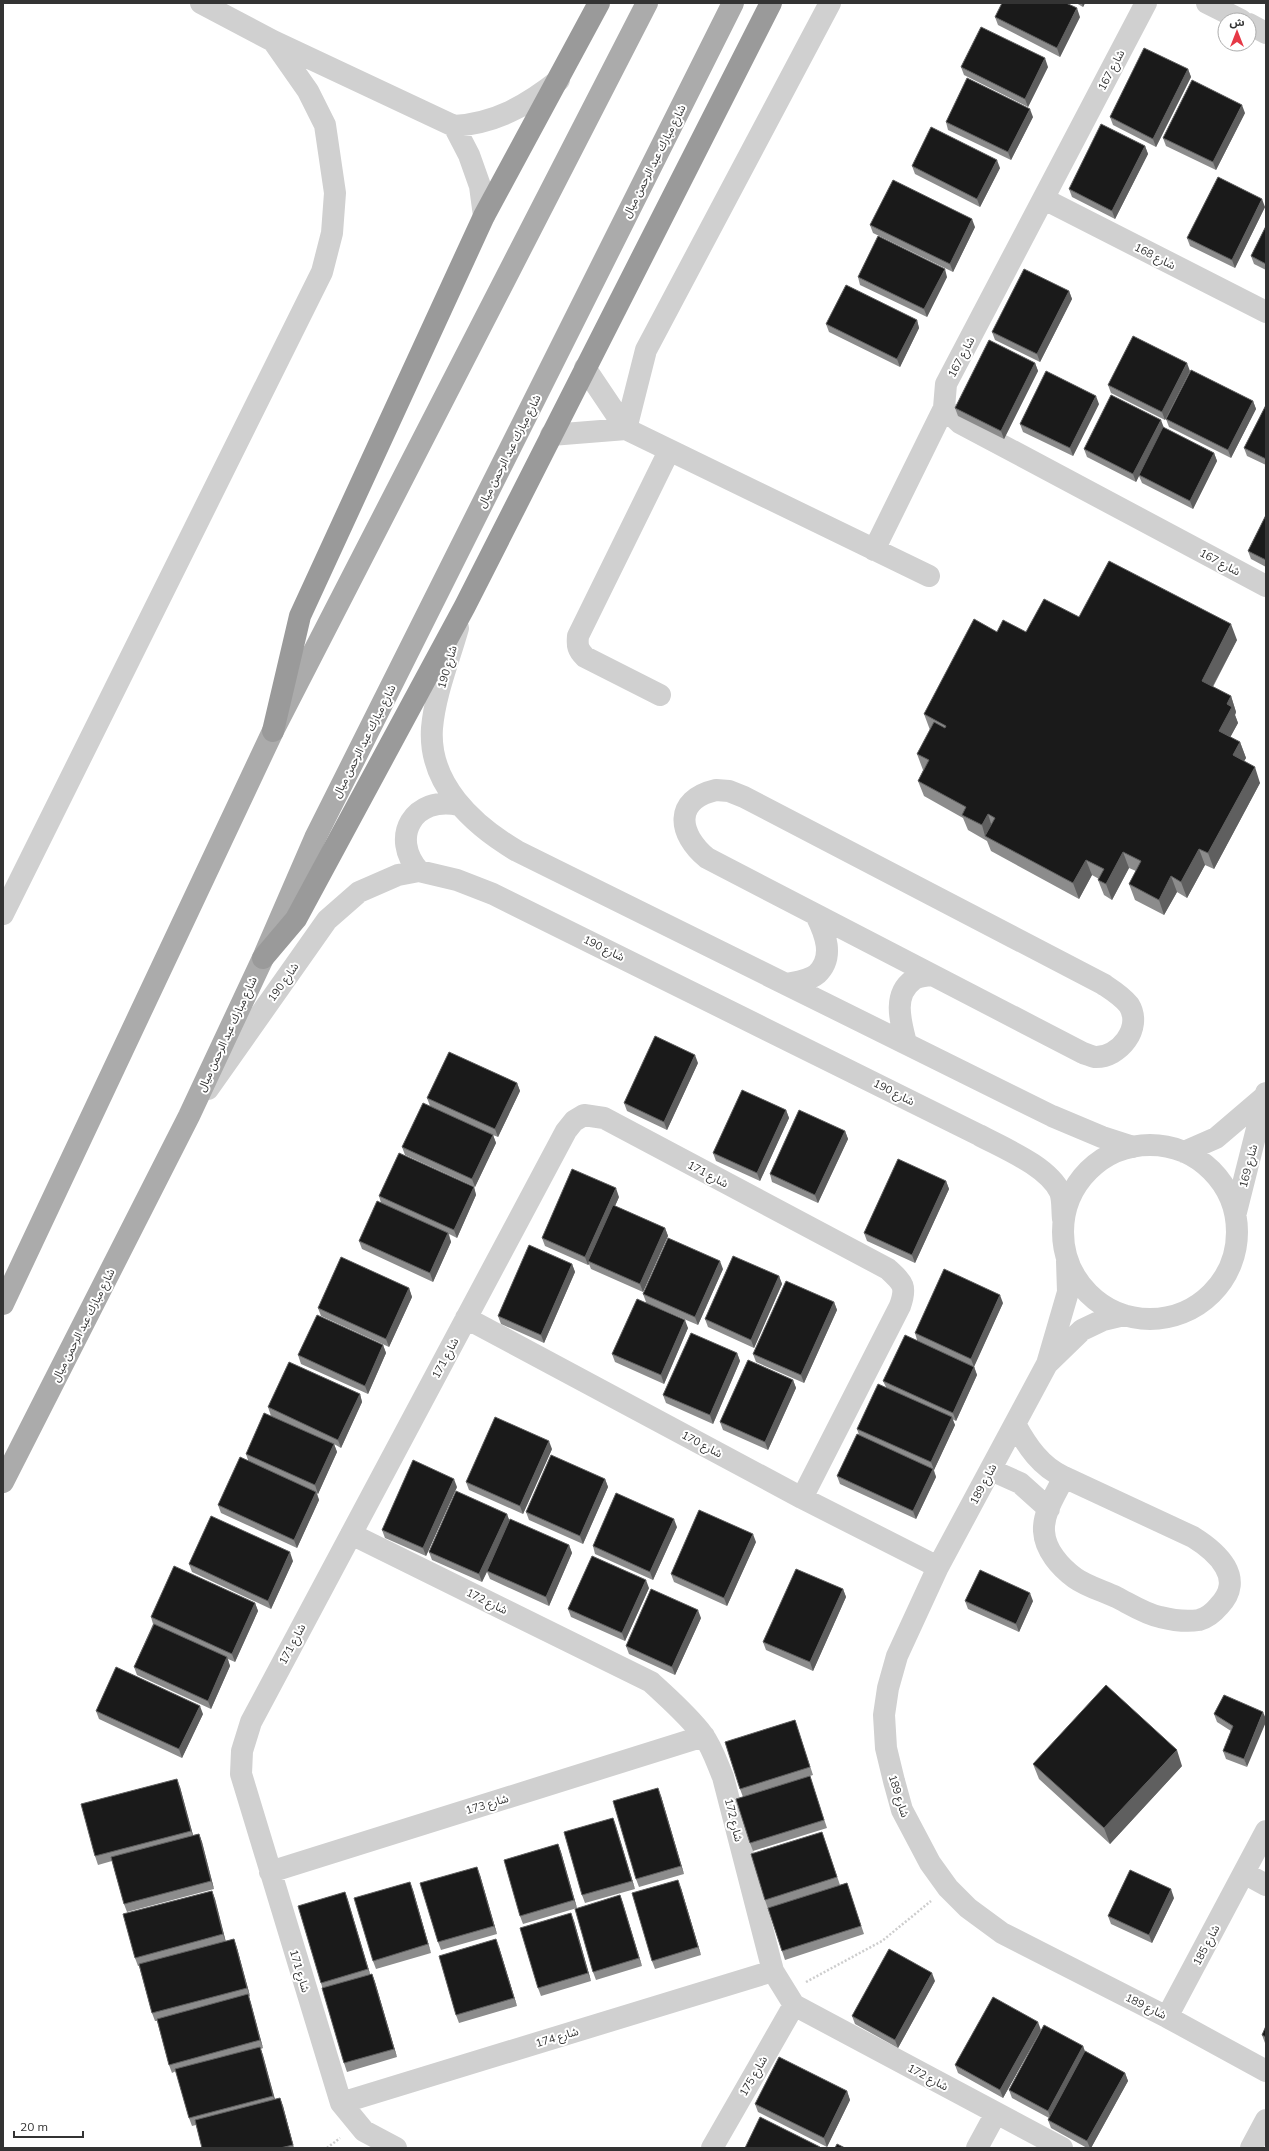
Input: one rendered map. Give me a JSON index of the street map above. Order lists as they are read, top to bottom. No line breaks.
{"streets":{"main road":["شارع مبارك عبد الرحمن ميال"],"street":["شارع 167","شارع 168","شارع 190","شارع 169","شارع 171","شارع 170","شارع 189","شارع 172","شارع 173","شارع 185","شارع 174","شارع 175"]},"crossings":[["شارع 167","شارع 168"],["شارع مبارك عبد الرحمن ميال","شارع 190"],["شارع 171","شارع 170"],["شارع 171","شارع 172"],["شارع 171","شارع 173"],["شارع 171","شارع 174"],["شارع 170","شارع 189"],["شارع 189","شارع 185"],["شارع 172","شارع 173"],["شارع 172","شارع 174"],["شارع 172","شارع 175"]],"scale_bar":"20 m","north":"top"}
